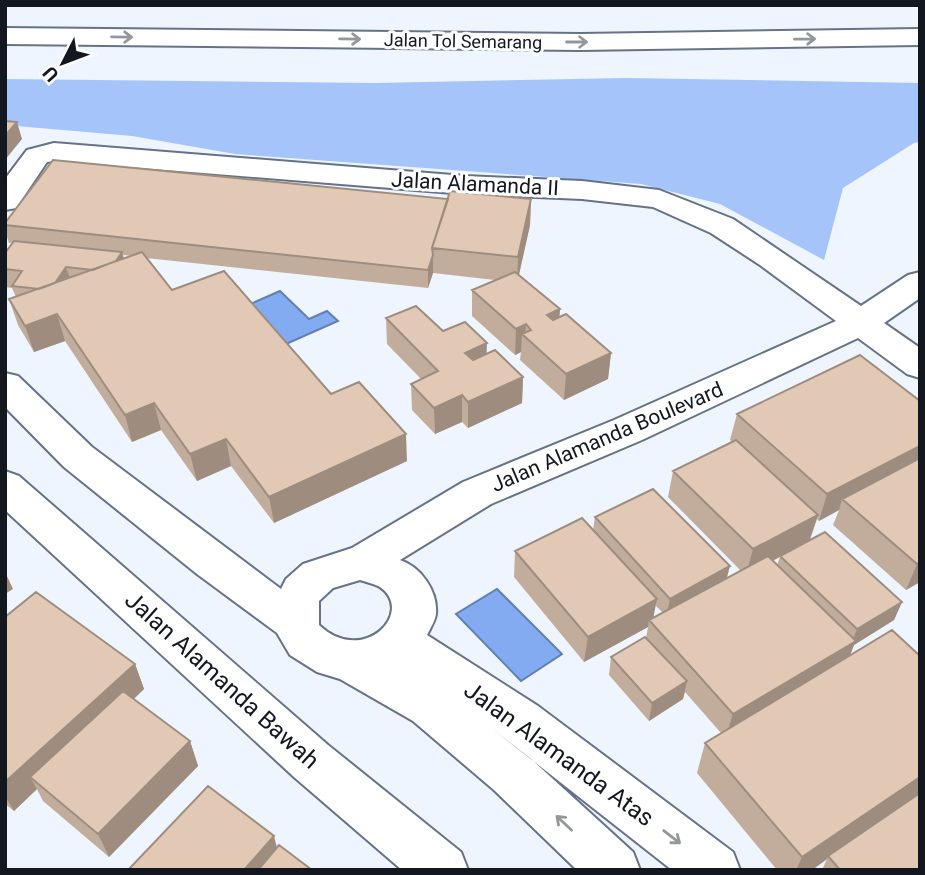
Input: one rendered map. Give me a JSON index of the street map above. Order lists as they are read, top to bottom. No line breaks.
{"streets":{"main road":["Jalan Tol Semarang","Jalan Alamanda II","Jalan Alamanda Boulevard","Jalan Alamanda Bawah","Jalan Alamanda Atas"]},"crossings":[["Jalan Alamanda II","Jalan Alamanda Boulevard"],["Jalan Alamanda Boulevard","Jalan Alamanda Atas"]],"north":"bottom left"}
